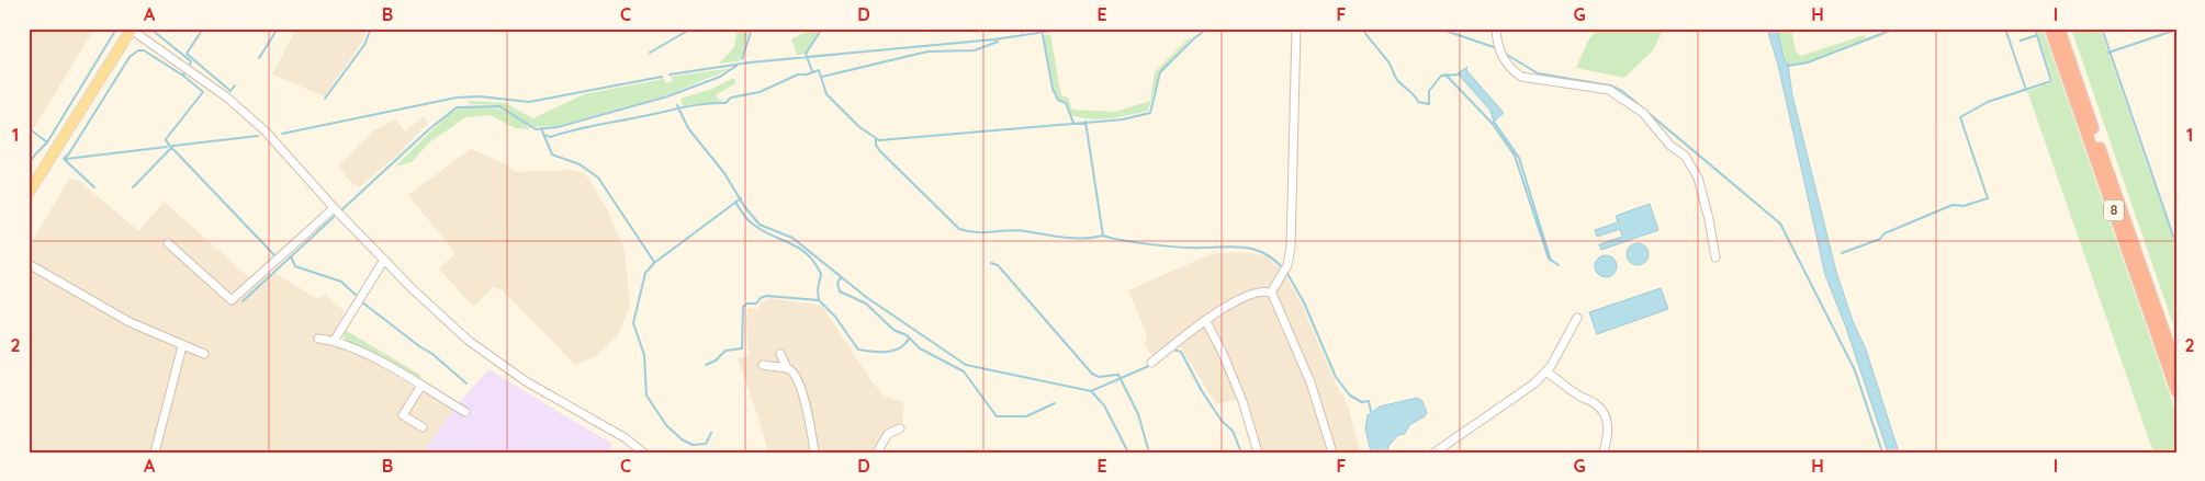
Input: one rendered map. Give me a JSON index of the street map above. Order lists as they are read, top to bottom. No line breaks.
{"streets":{"highway":["8"]},"grid":{"columns":["A","B","C","D","E","F","G","H","I"],"rows":["1","2"]}}
